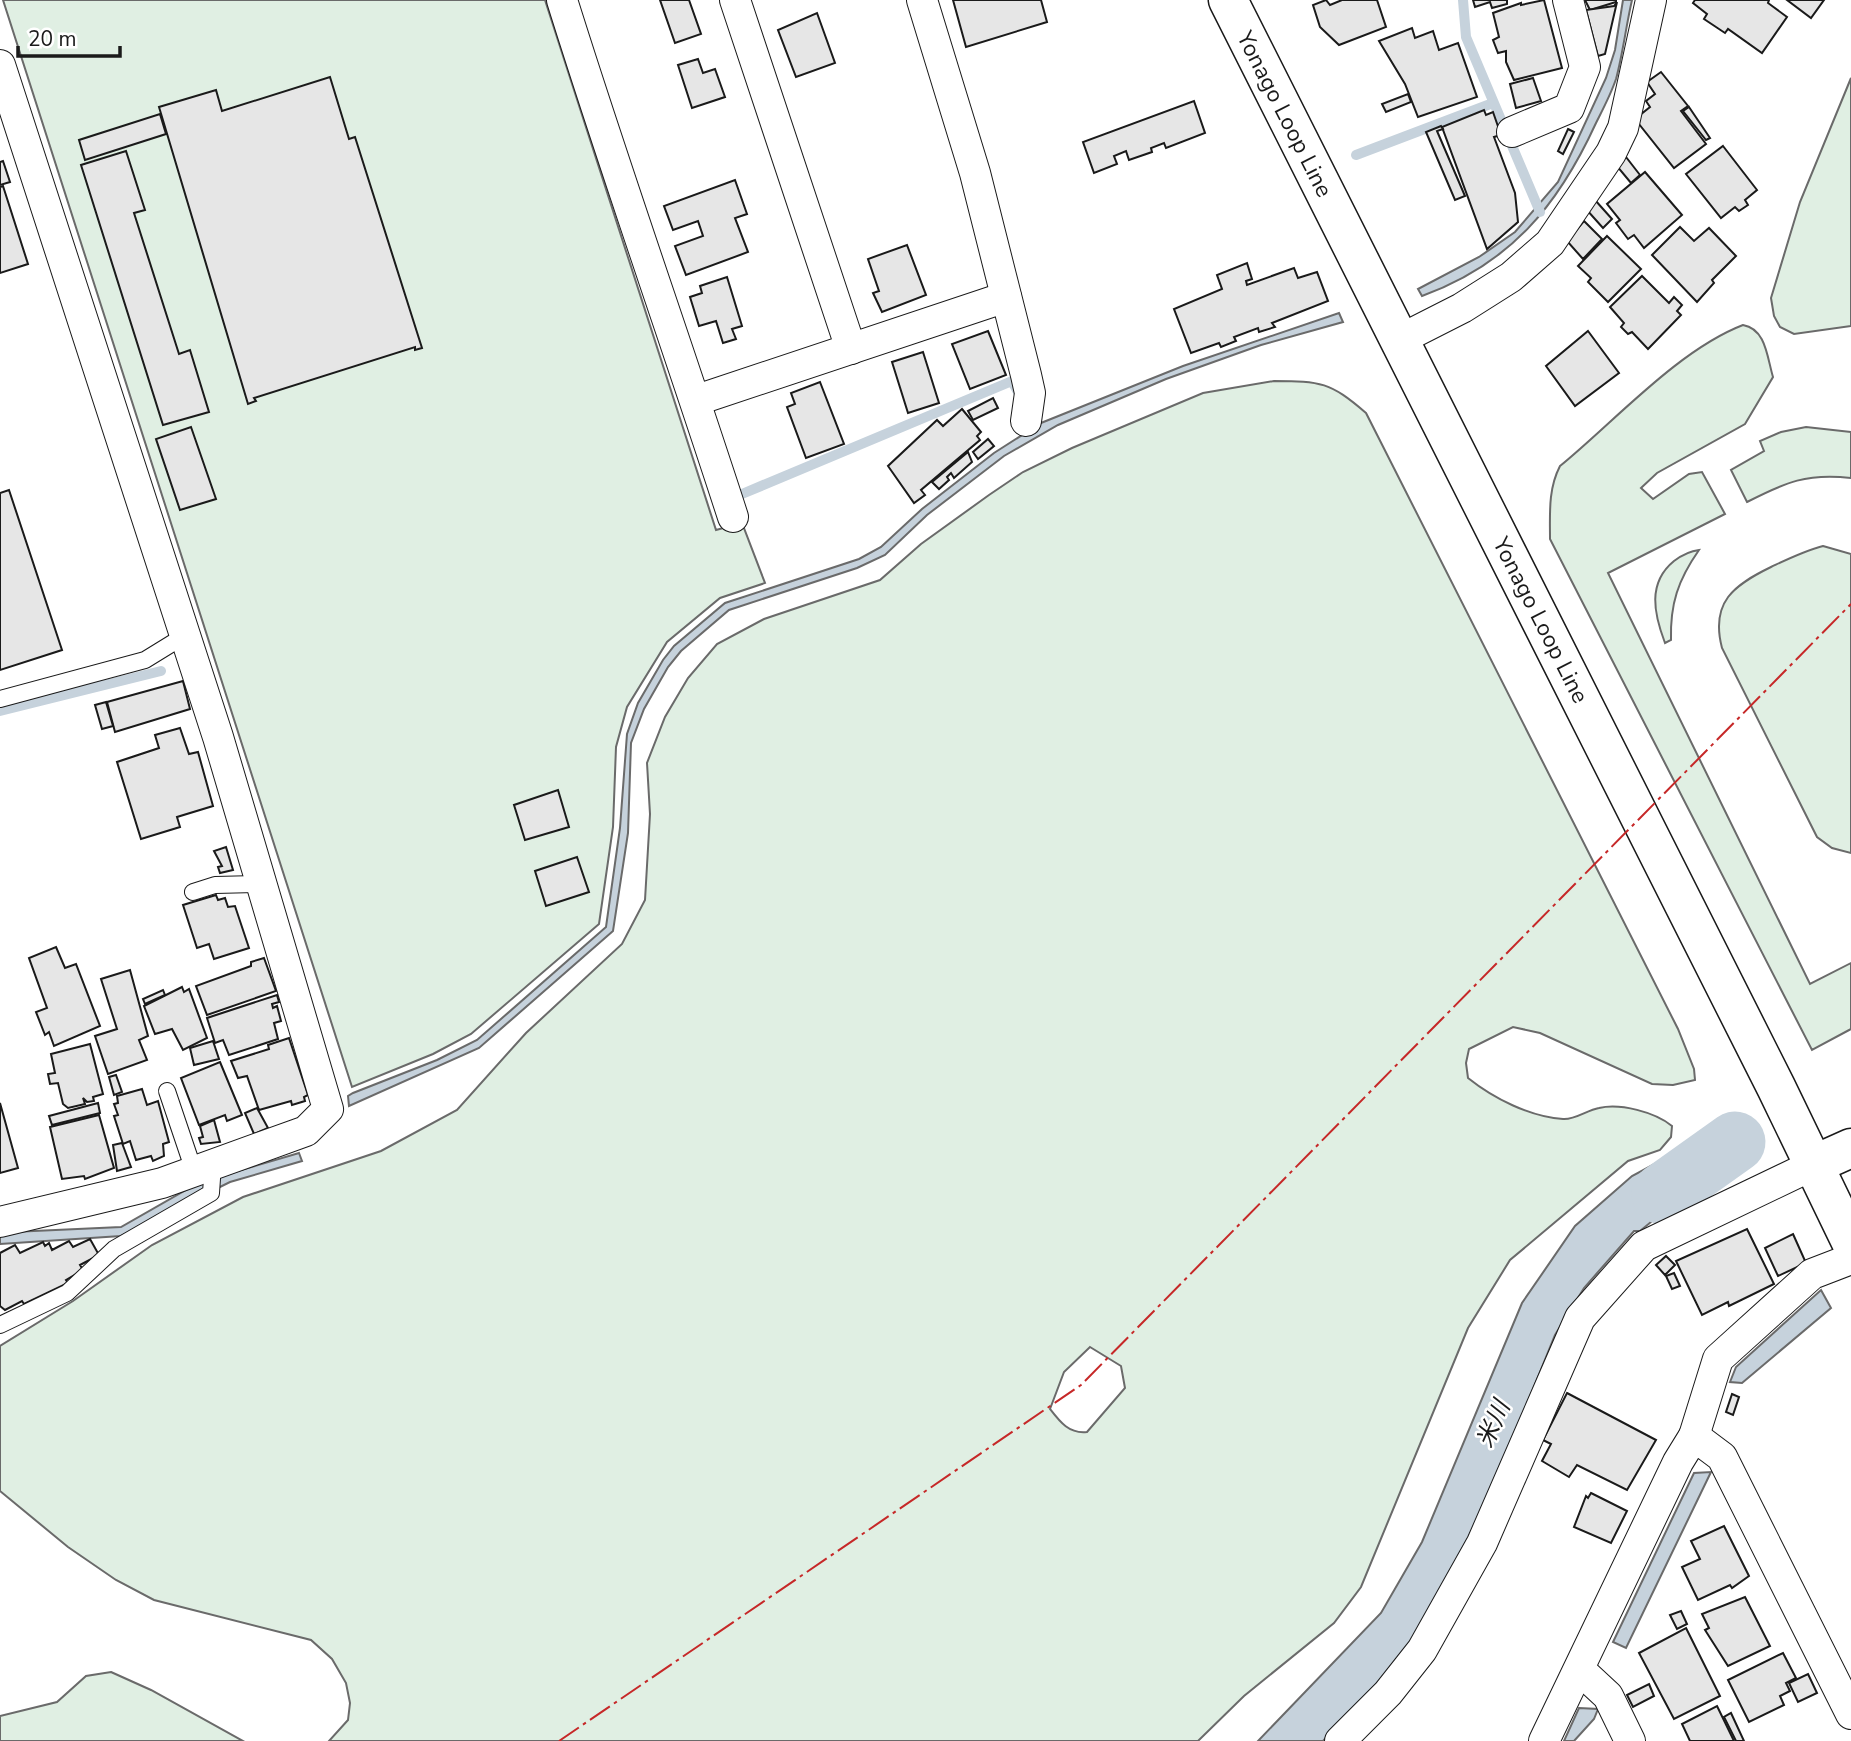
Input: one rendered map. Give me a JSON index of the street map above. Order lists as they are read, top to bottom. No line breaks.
{"streets":{"main road":["Yonago Loop Line"]},"water":["米川"],"scale_bar":"20 m"}
